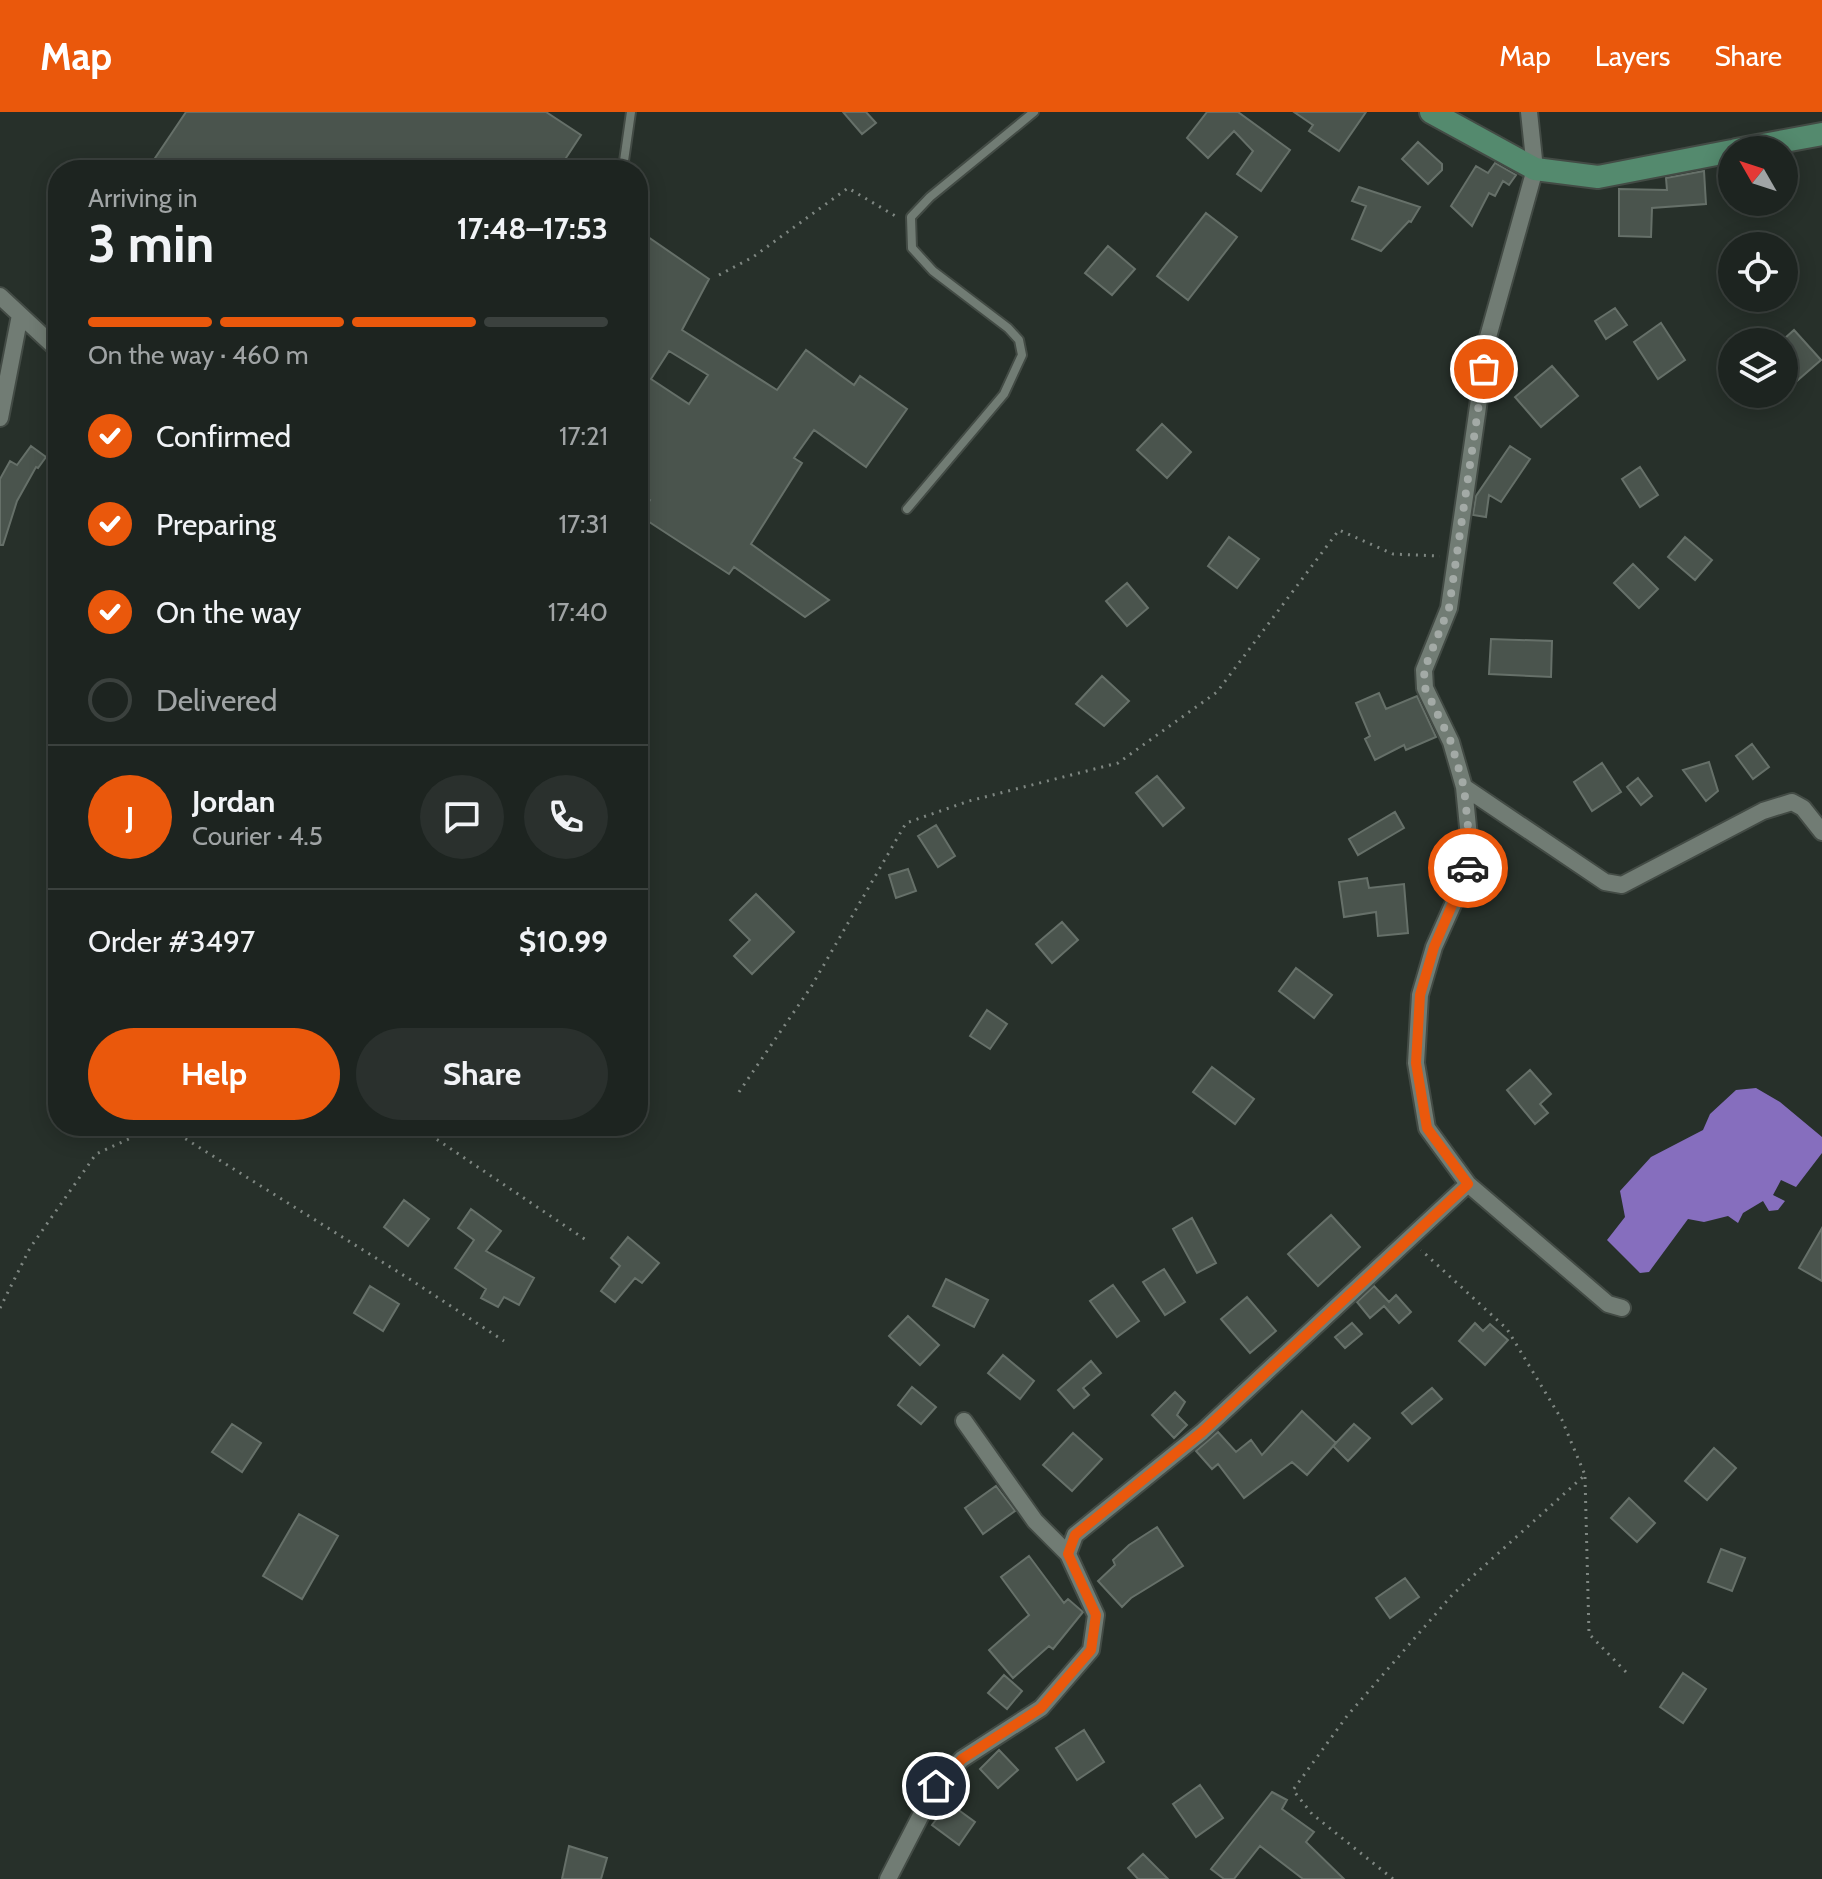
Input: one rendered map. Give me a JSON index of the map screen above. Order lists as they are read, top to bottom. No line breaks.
{"north":"top left","page":{"header":"Map","nav":["Map","Layers","Share"],"heading":["3 min","Arriving in","17:48–17:53"],"panel":["Jordan","Courier · 4.5","Order #3497","$10.99"],"bar":"On the way · 460 m","list":[["Confirmed","17:21"],["Preparing","17:31"],["On the way","17:40"],"Delivered"],"round":"J","buttons":["Help","Share"]}}
